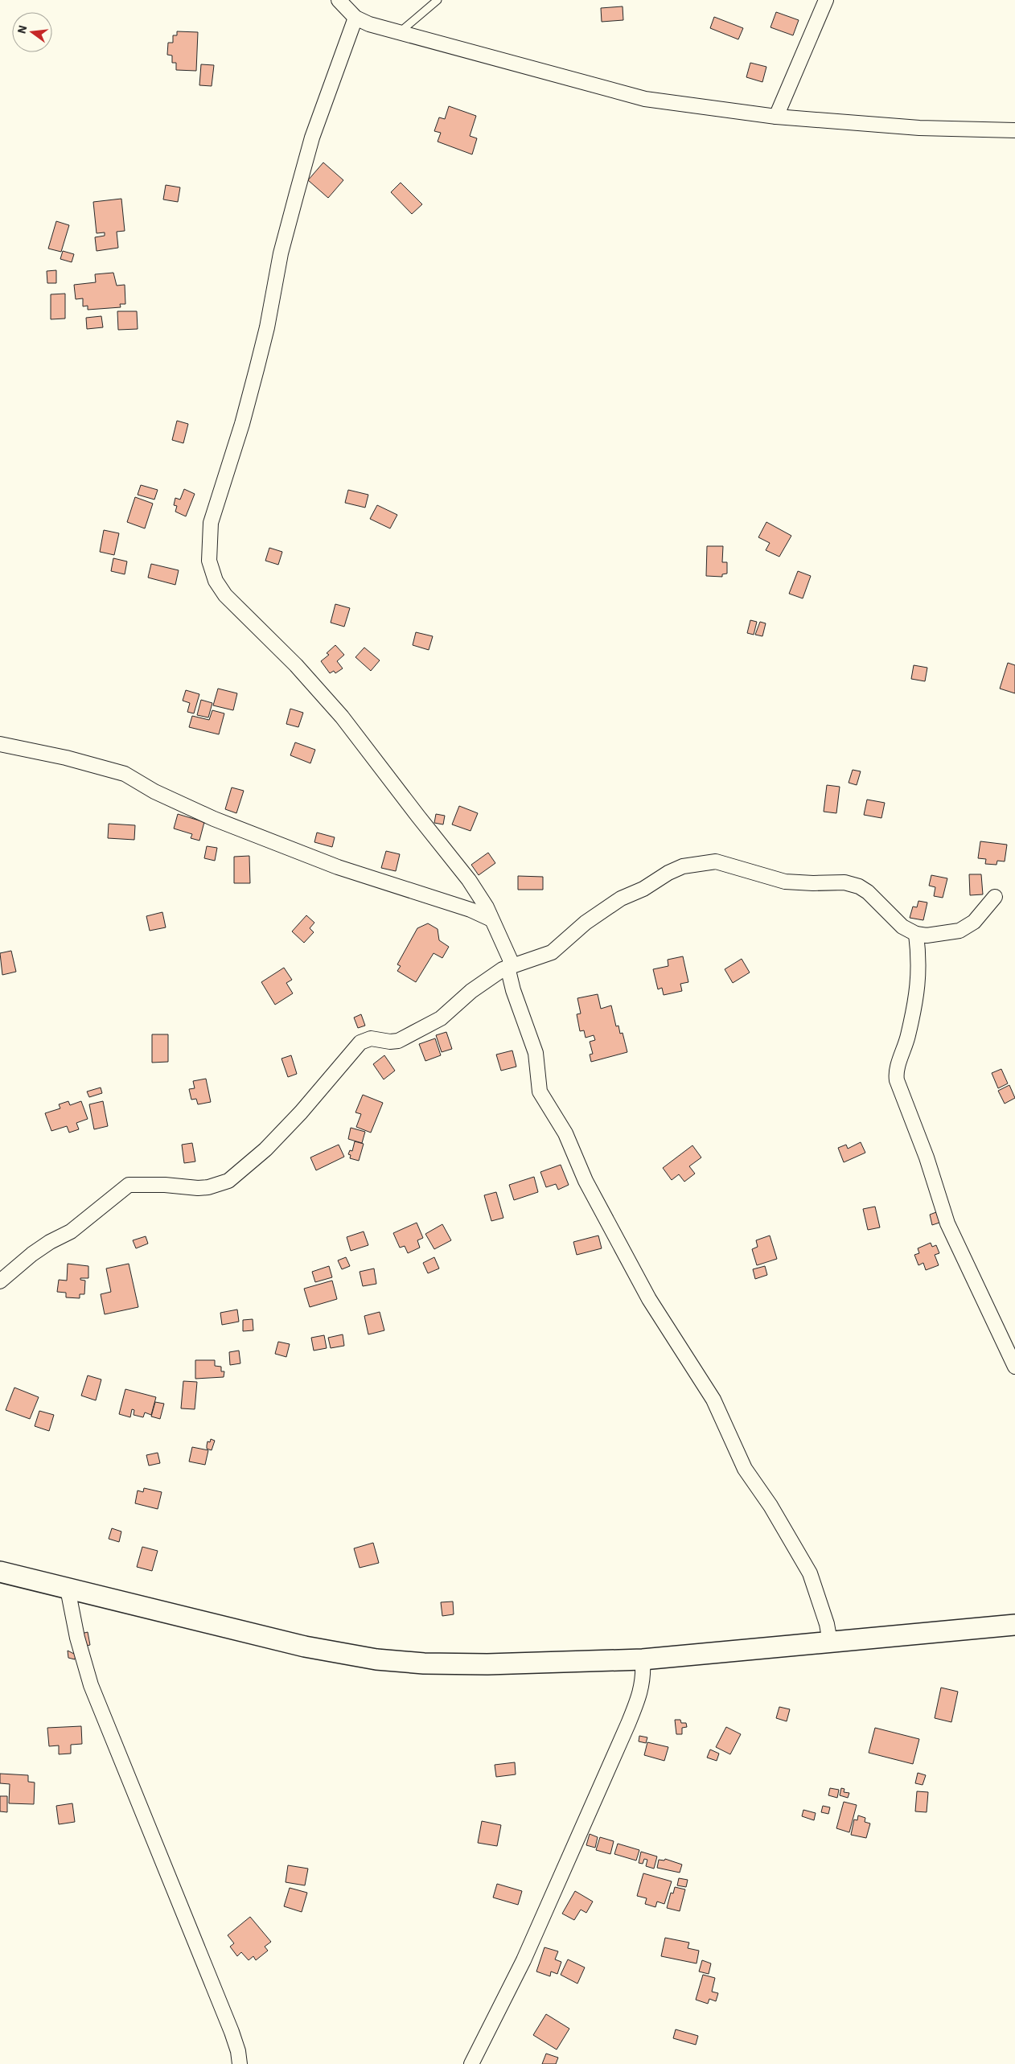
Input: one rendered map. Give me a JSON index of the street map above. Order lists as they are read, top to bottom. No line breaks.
{"north":"left"}
